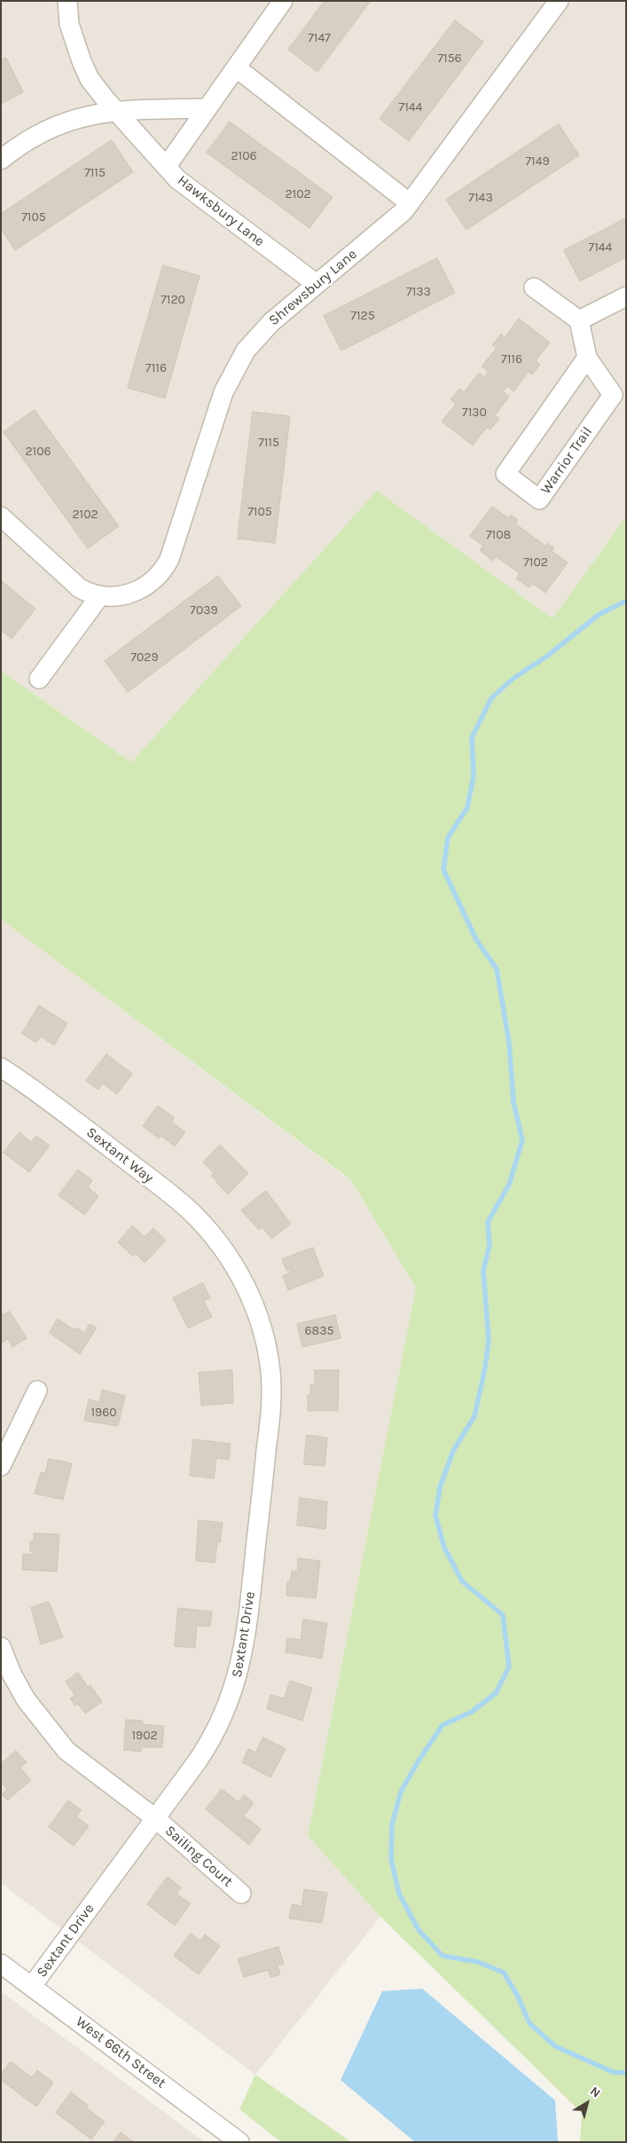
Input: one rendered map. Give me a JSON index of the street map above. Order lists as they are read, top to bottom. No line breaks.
{"streets":{"street":["Hawksbury Lane","Shrewsbury Lane","Warrior Trail","Sextant Way","Sextant Drive","Sailing Court","West 66th Street"]},"crossings":[["Hawksbury Lane","Shrewsbury Lane"],["Sextant Way","Sextant Drive"],["Sextant Drive","Sailing Court"],["Sextant Drive","West 66th Street"]],"house_numbers":["7147","7156","7144","2106","7149","7115","2102","7143","7105","7144","7133","7120","7125","7116","7116","7130","7115","2106","7105","2102","7108","7102","7039","7029","6835","1960","1902"],"north":"top right"}
